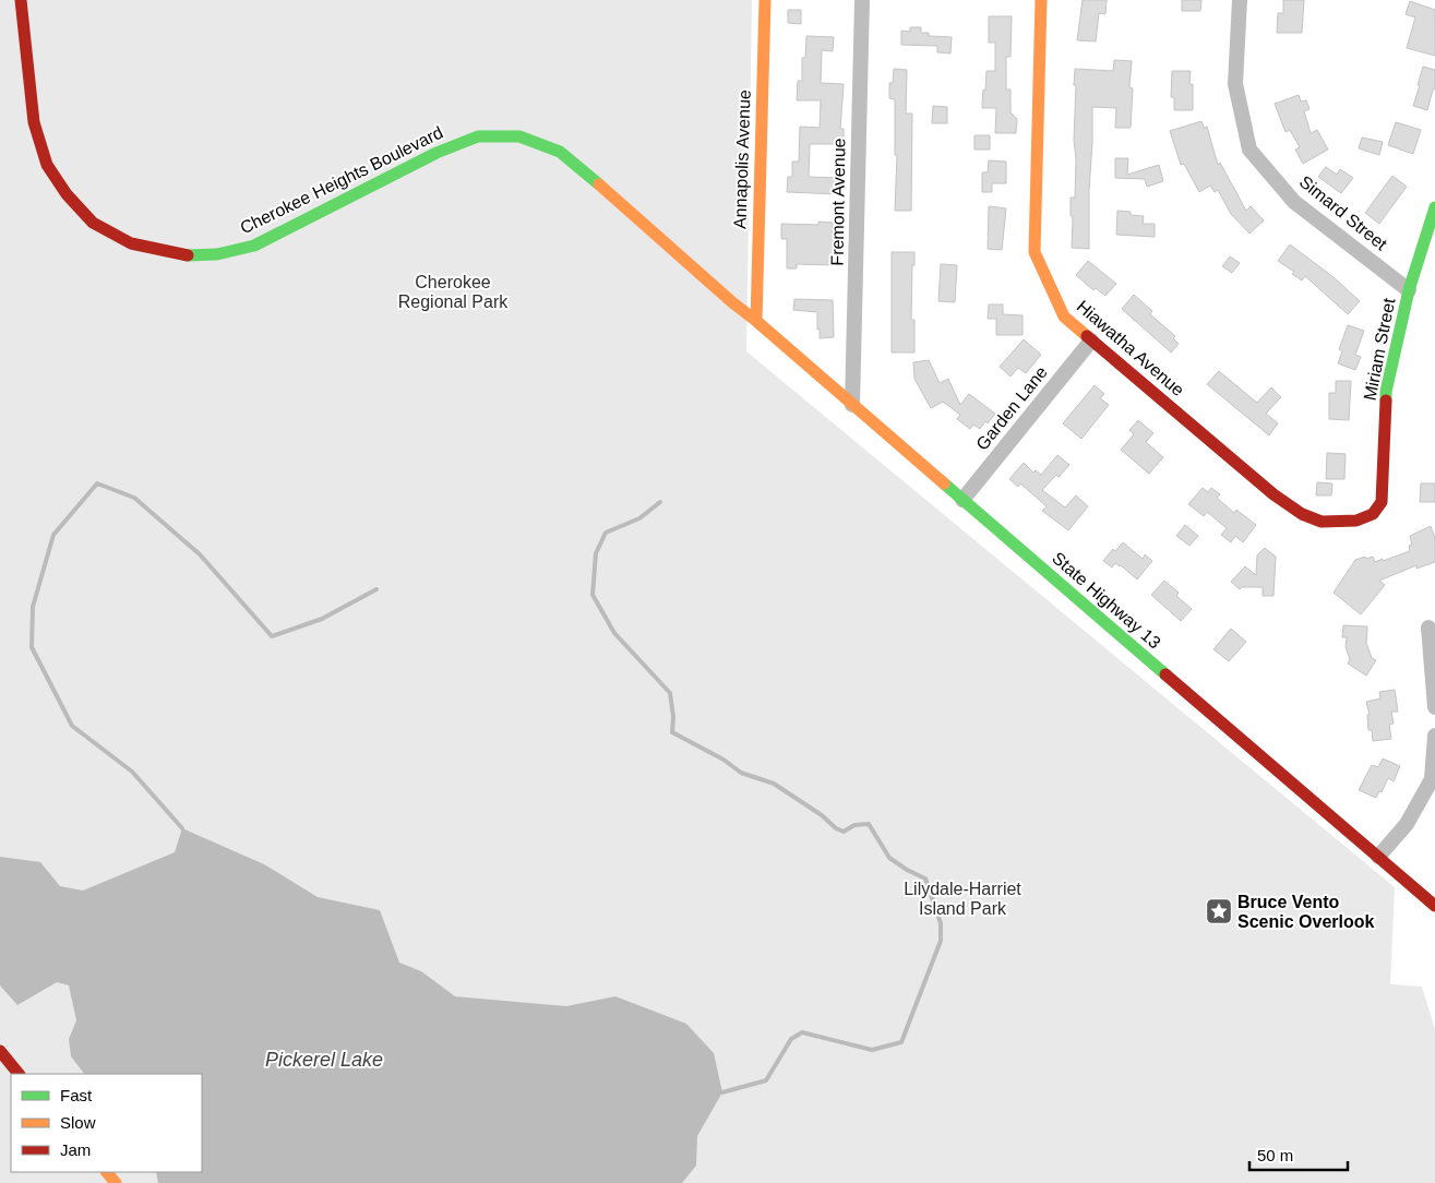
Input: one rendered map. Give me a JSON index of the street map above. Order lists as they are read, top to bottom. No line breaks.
{"streets":{"street":["Annapolis Avenue","Cherokee Heights Boulevard","Fremont Avenue","Simard Street","Hiawatha Avenue","Miriam Street","Garden Lane","State Highway 13"]},"crossings":[["Annapolis Avenue","Cherokee Heights Boulevard"],["Annapolis Avenue","State Highway 13"],["Cherokee Heights Boulevard","State Highway 13"],["Fremont Avenue","State Highway 13"],["Simard Street","Miriam Street"],["Hiawatha Avenue","Miriam Street"],["Hiawatha Avenue","Garden Lane"],["Garden Lane","State Highway 13"]],"water":["Pickerel Lake"],"parks":["Cherokee Regional Park","Lilydale-Harriet Island Park"],"places":{"place":["Bruce Vento Scenic Overlook"]},"legend":["Fast","Slow","Jam"],"scale_bar":"50 m"}
